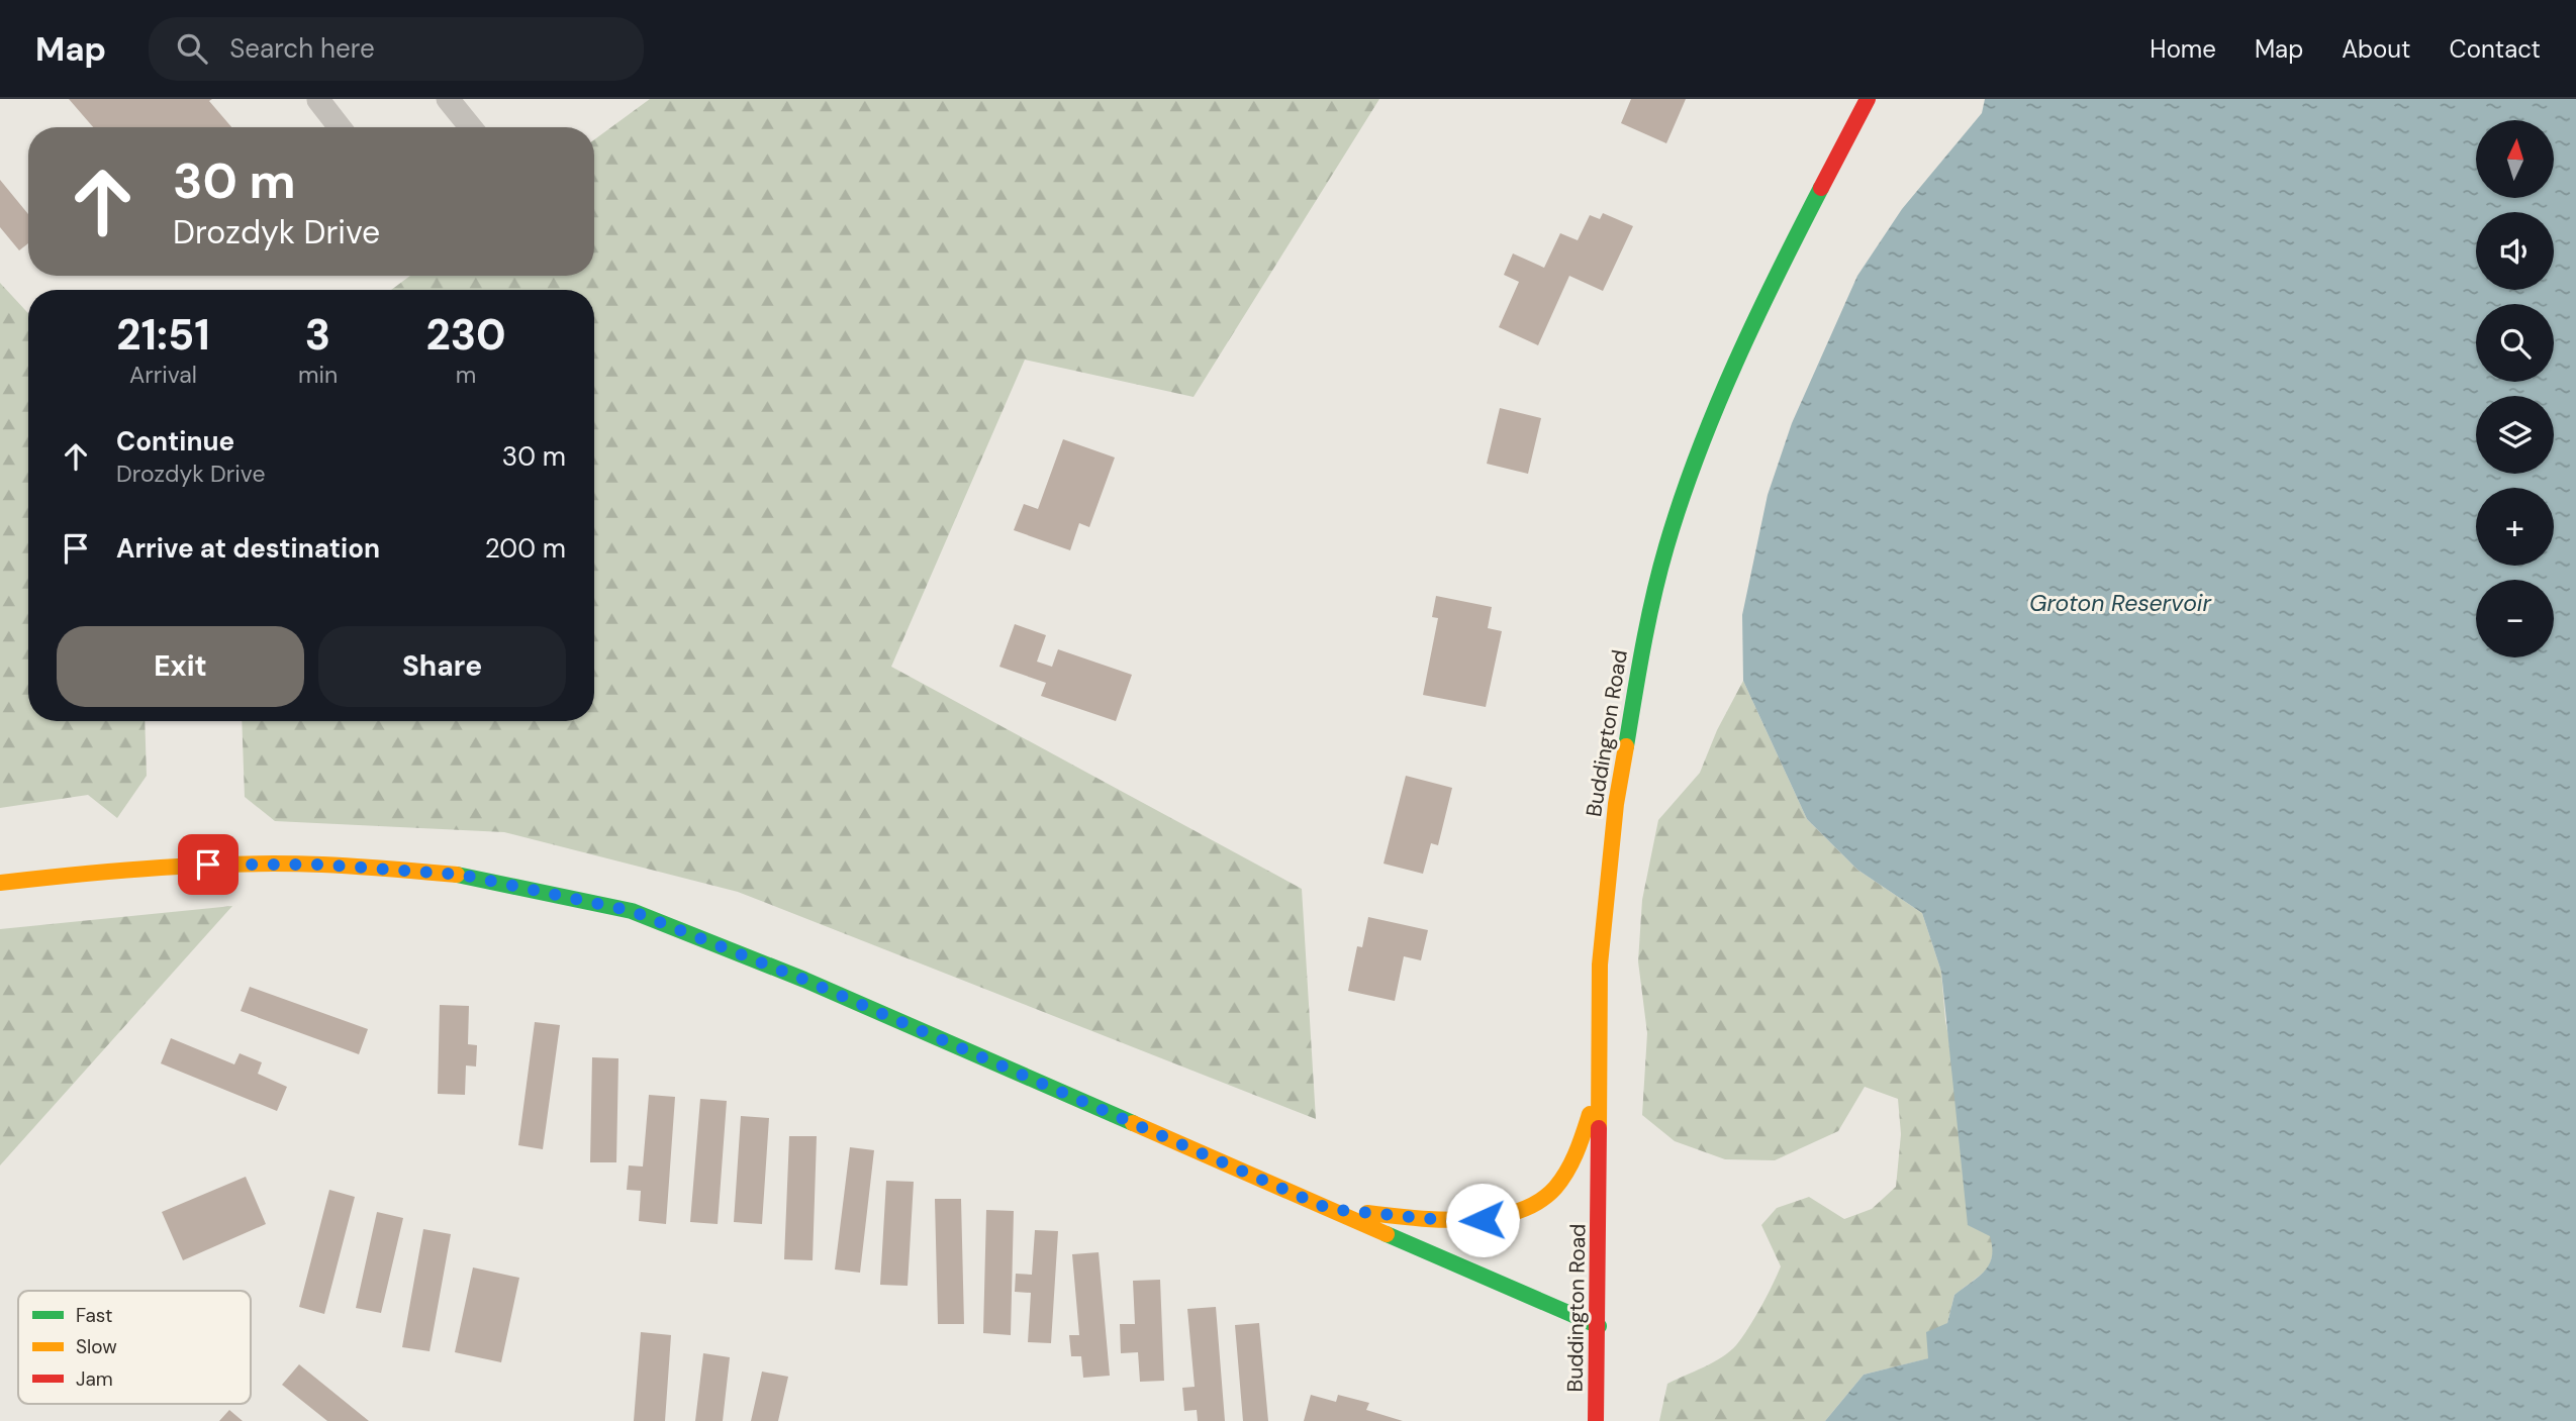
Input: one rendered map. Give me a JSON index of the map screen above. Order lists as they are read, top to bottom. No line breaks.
{"streets":{"street":["Buddington Road"]},"water":["Groton Reservoir"],"legend":["Fast","Slow","Jam"],"north":"top","page":{"header":"Map","search":"Search here","nav":["Home","Map","About","Contact"],"map_buttons":["+","−"],"turn":["30 m","Drozdyk Drive"],"eta":["21:51","Arrival","3","min","230","m"],"list":[{"name":"Continue","note":"Drozdyk Drive","value":"30 m"},{"name":"Arrive at destination","value":"200 m"}],"buttons":["Exit","Share"]}}
